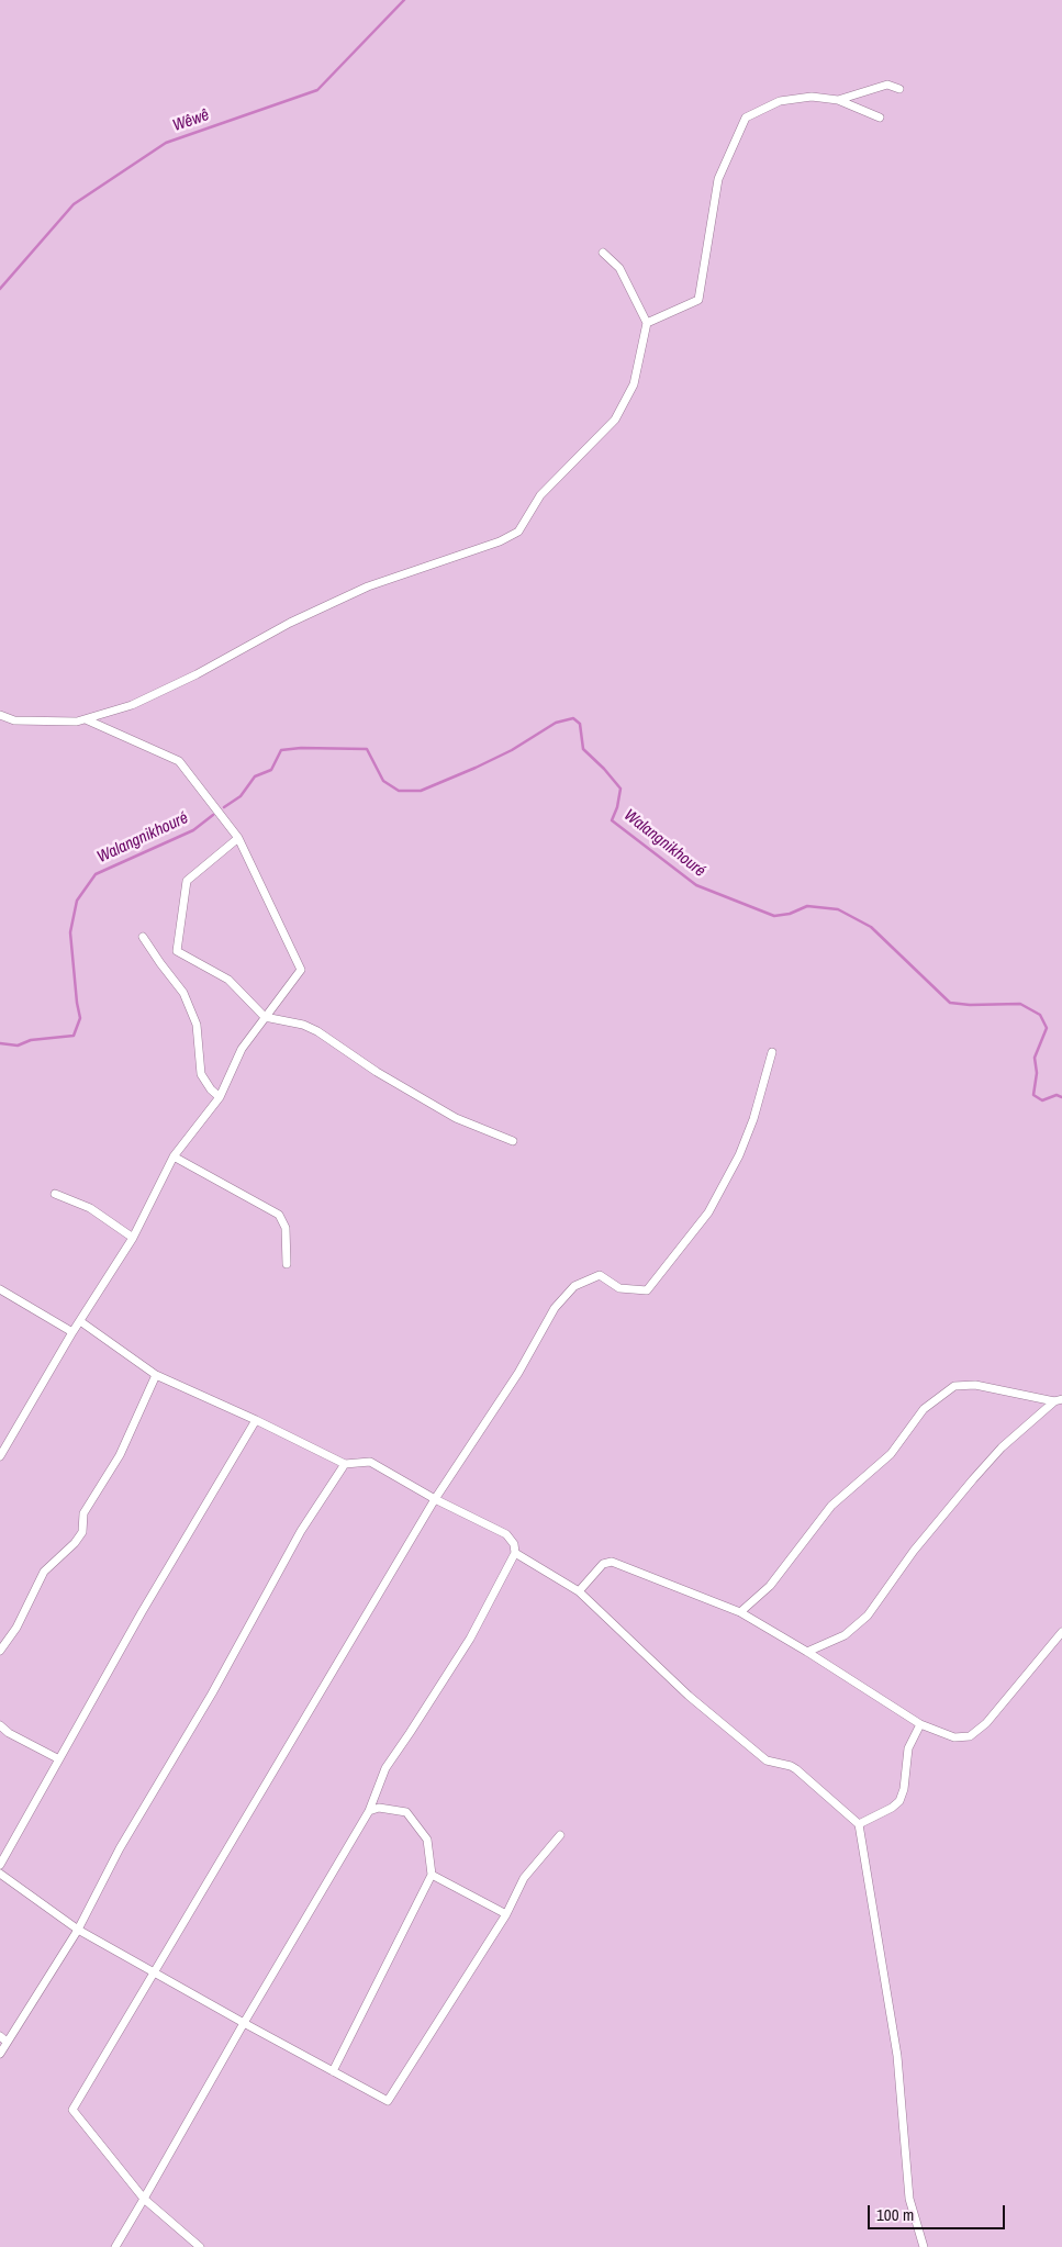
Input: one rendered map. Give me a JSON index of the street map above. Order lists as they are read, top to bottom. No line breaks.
{"water":["Wêwê","Walangnikhouré"],"scale_bar":"100 m"}
